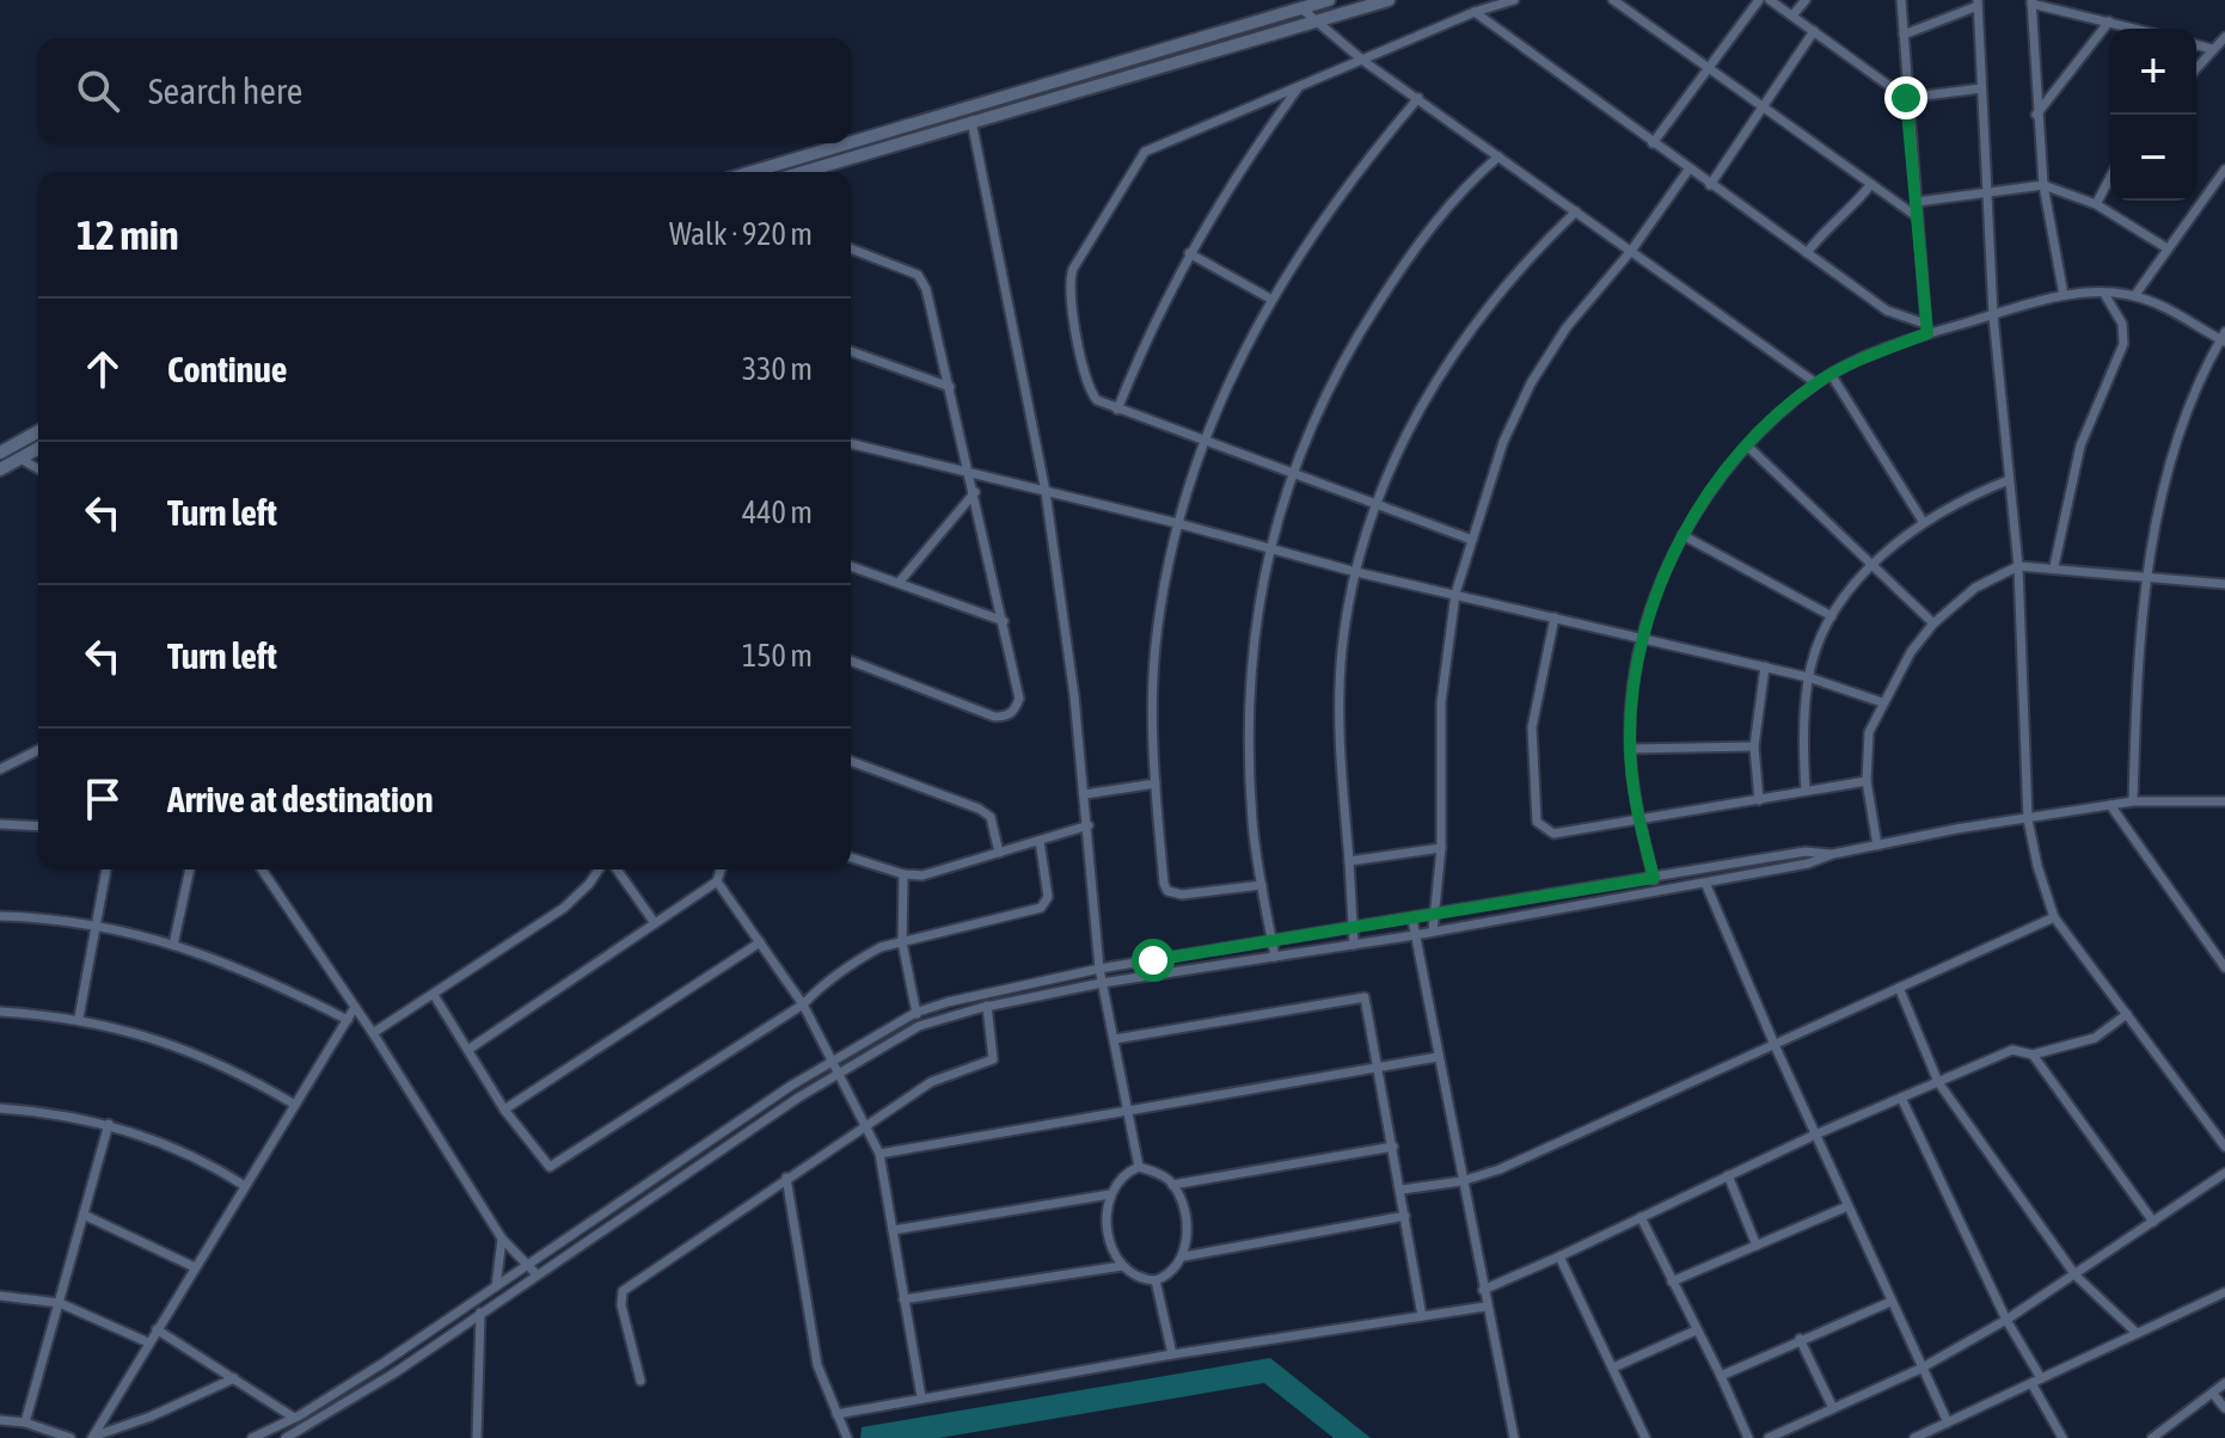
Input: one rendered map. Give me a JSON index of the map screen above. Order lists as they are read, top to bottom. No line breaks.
{"page":{"map_buttons":["+","−"],"search":"Search here","heading":["12 min","Walk · 920 m"],"list":[["Continue","330 m"],["Turn left","440 m"],["Turn left","150 m"],"Arrive at destination"]}}
